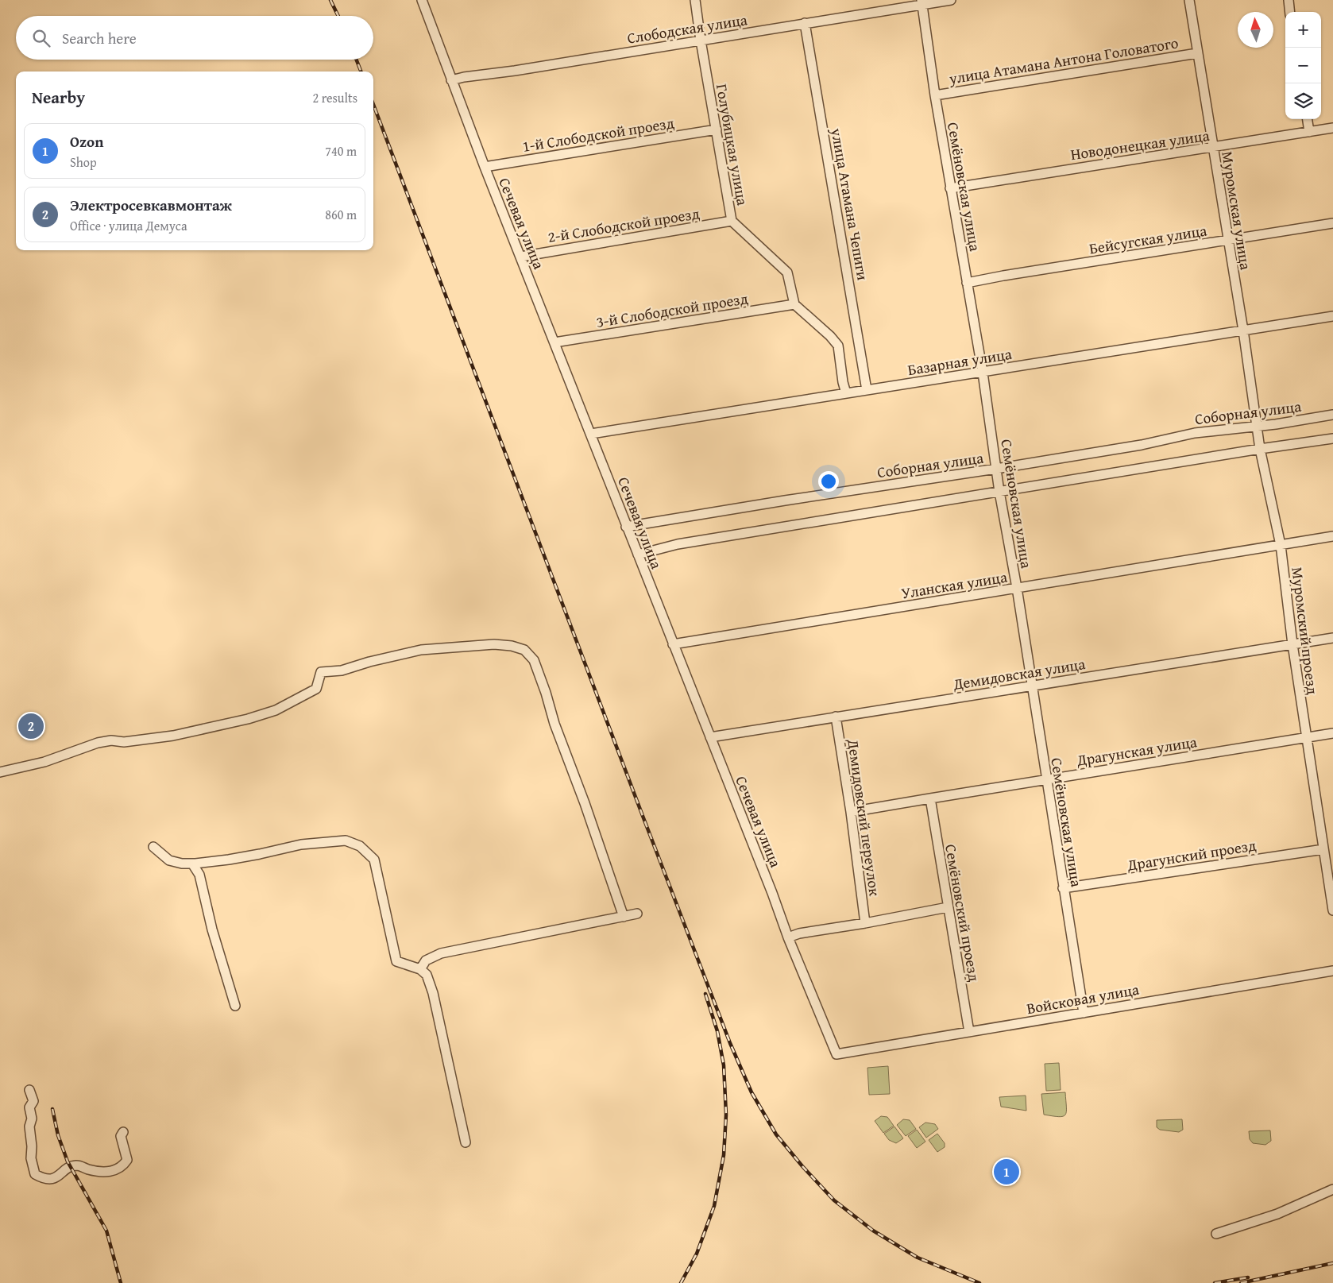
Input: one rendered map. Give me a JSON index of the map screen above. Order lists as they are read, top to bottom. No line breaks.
{"streets":{"street":["Слободская улица","улица Атамана Антона Головатого","1-й Слободской проезд","Голубицкая улица","Новодонецкая улица","Семёновская улица","улица Атамана Чепиги","Муромская улица","Сечевая улица","2-й Слободской проезд","Бейсугская улица","3-й Слободской проезд","Базарная улица","Соборная улица","Уланская улица","Муромский проезд","Демидовская улица","Драгунская улица","Демидовский переулок","Драгунский проезд","Семёновский проезд","Войсковая улица"]},"crossings":[["Слободская улица","Голубицкая улица"],["Слободская улица","Семёновская улица"],["Слободская улица","улица Атамана Чепиги"],["Слободская улица","Сечевая улица"],["улица Атамана Антона Головатого","Семёновская улица"],["улица Атамана Антона Головатого","Муромская улица"],["1-й Слободской проезд","Голубицкая улица"],["1-й Слободской проезд","Сечевая улица"],["Голубицкая улица","2-й Слободской проезд"],["Голубицкая улица","3-й Слободской проезд"],["Новодонецкая улица","Семёновская улица"],["Новодонецкая улица","Муромская улица"],["Семёновская улица","Бейсугская улица"],["Семёновская улица","Базарная улица"],["Семёновская улица","Соборная улица"],["Семёновская улица","Уланская улица"],["Семёновская улица","Демидовская улица"],["Семёновская улица","Драгунская улица"],["Семёновская улица","Драгунский проезд"],["Семёновская улица","Войсковая улица"],["улица Атамана Чепиги","Базарная улица"],["Муромская улица","Бейсугская улица"],["Муромская улица","Базарная улица"],["Муромская улица","Соборная улица"],["Муромская улица","Муромский проезд"],["Сечевая улица","2-й Слободской проезд"],["Сечевая улица","3-й Слободской проезд"],["Сечевая улица","Базарная улица"],["Сечевая улица","Соборная улица"],["Сечевая улица","Уланская улица"],["Сечевая улица","Демидовская улица"],["Сечевая улица","Войсковая улица"],["Соборная улица","Муромский проезд"],["Уланская улица","Муромский проезд"],["Муромский проезд","Демидовская улица"],["Муромский проезд","Драгунская улица"],["Муромский проезд","Драгунский проезд"],["Демидовская улица","Демидовский переулок"],["Драгунская улица","Демидовский переулок"],["Драгунская улица","Семёновский проезд"],["Семёновский проезд","Войсковая улица"]],"north":"top","page":{"map_buttons":["+","−"],"search":"Search here","heading":["Nearby","2 results"],"list":[{"mark":"1","name":"Ozon","note":"Shop","value":"740 m"},{"mark":"2","name":"Электросевкавмонтаж","note":"Office · улица Демуса","value":"860 m"}],"pins":["2","1"]}}
